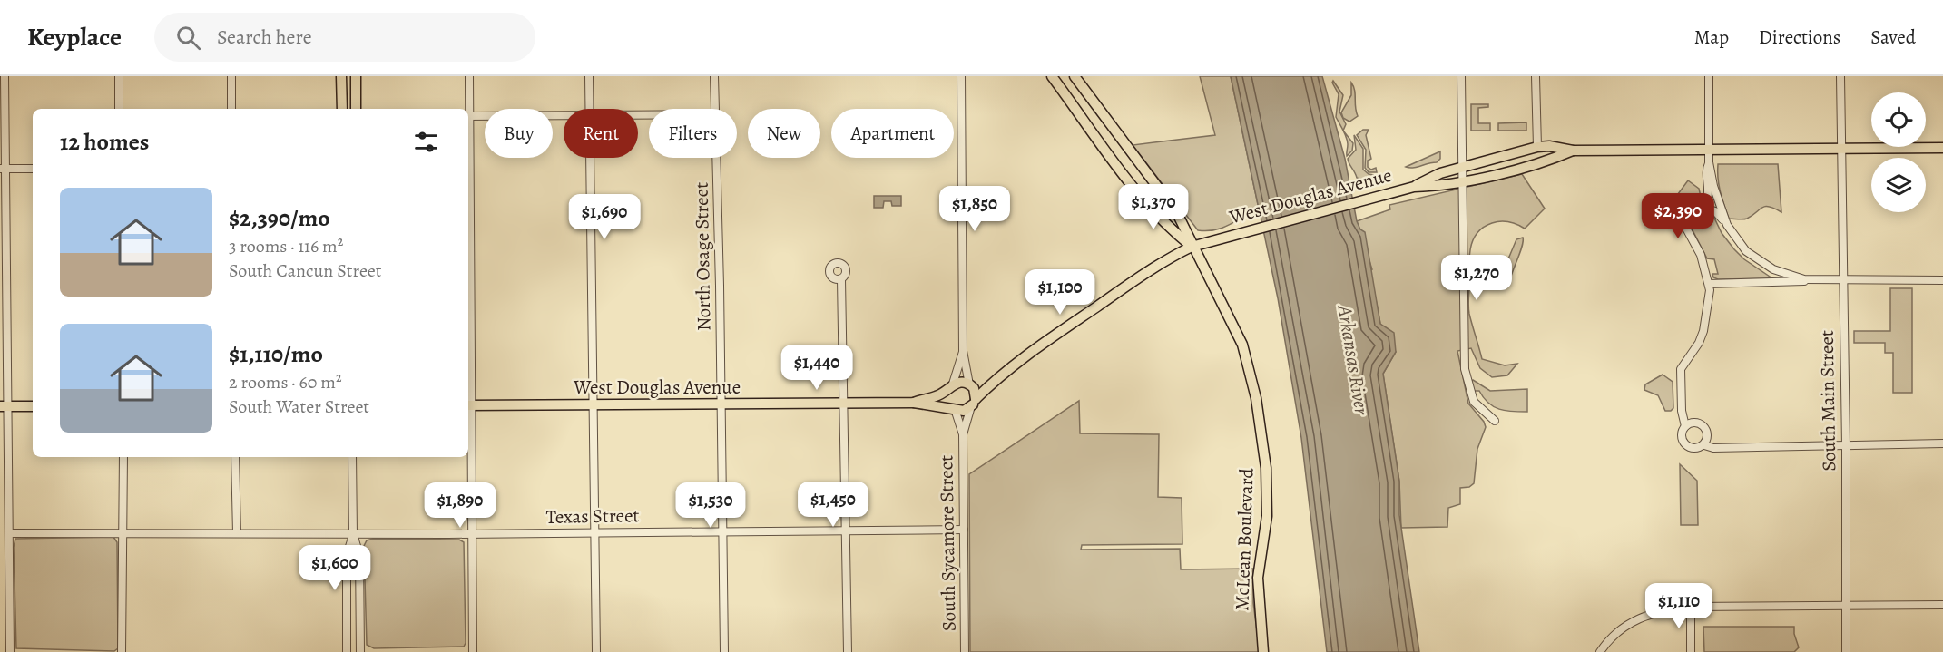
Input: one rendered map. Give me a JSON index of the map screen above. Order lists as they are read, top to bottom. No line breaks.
{"streets":{"main road":["West Douglas Avenue","McLean Boulevard"],"street":["North Osage Street","South Main Street","Texas Street","South Sycamore Street"]},"crossings":[["West Douglas Avenue","North Osage Street"],["West Douglas Avenue","South Main Street"],["West Douglas Avenue","McLean Boulevard"],["West Douglas Avenue","South Sycamore Street"],["North Osage Street","Texas Street"],["Texas Street","South Sycamore Street"]],"water":["Arkansas River"],"page":{"header":"Keyplace","search":"Search here","nav":["Map","Directions","Saved"],"chip":["Buy","Rent","Filters","New","Apartment"],"heading":"12 homes","list":[{"name":"$2,390/mo","note":"3 rooms · 116 m² · South Cancun Street"},{"name":"$1,110/mo","note":"2 rooms · 60 m² · South Water Street"}],"price":["$1,370","$1,850","$2,390","$1,690","$1,270","$1,100","$1,440","$1,450","$1,890","$1,530","$1,600","$1,110"]}}
